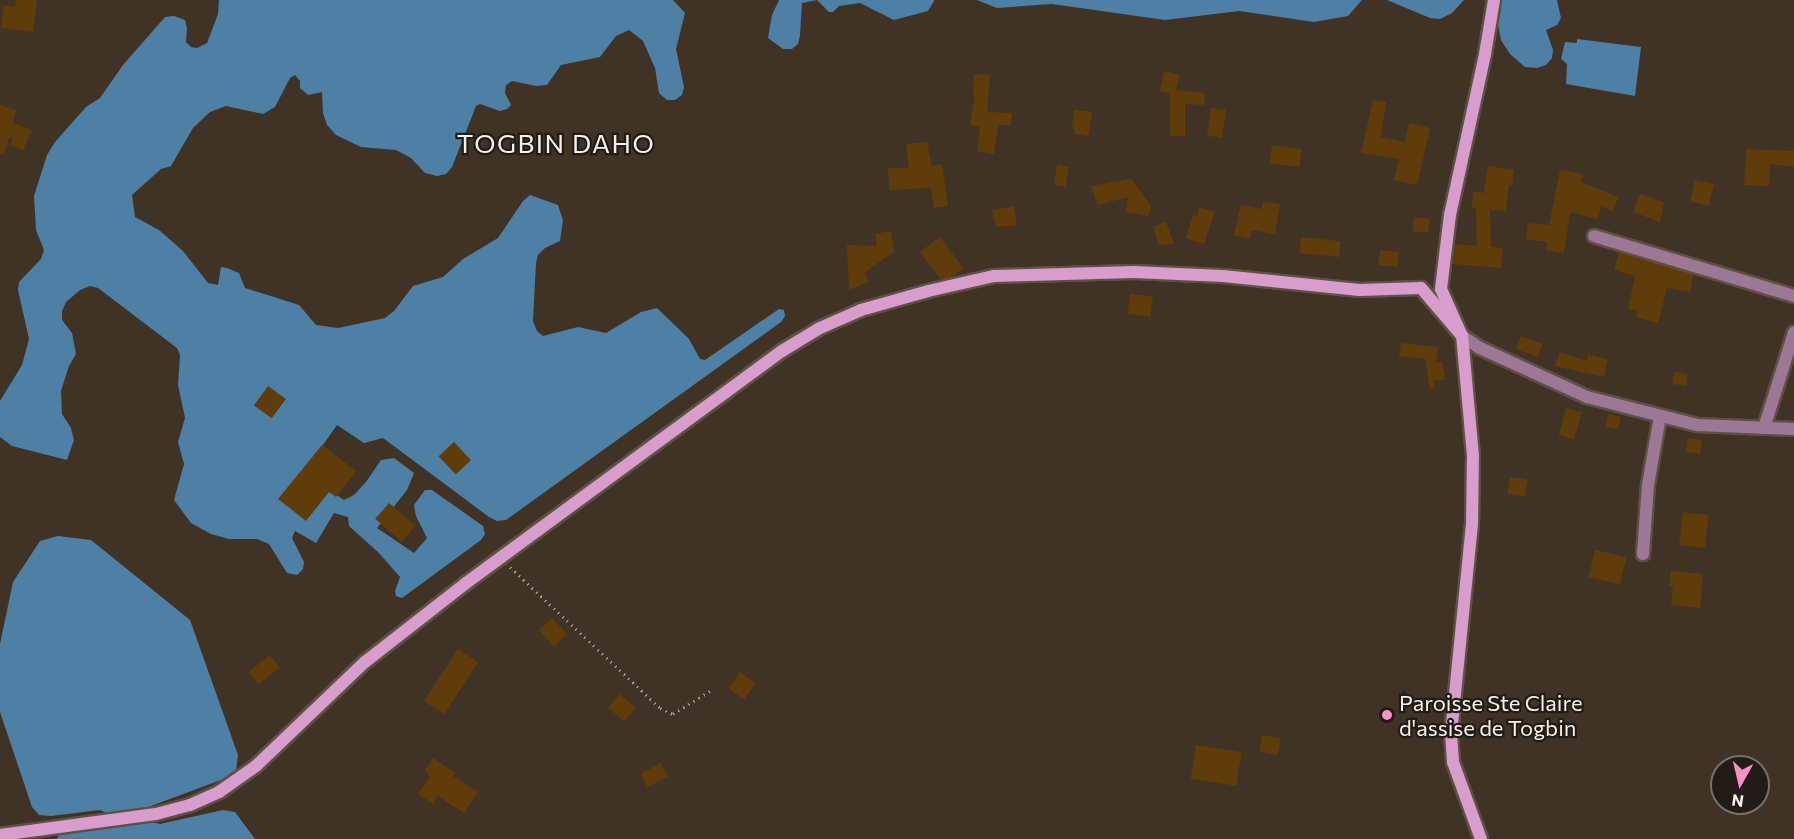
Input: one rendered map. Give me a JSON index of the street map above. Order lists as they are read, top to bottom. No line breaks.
{"districts":["TOGBIN DAHO"],"places":["Paroisse Ste Claire d'assise de Togbin"],"north":"bottom"}
